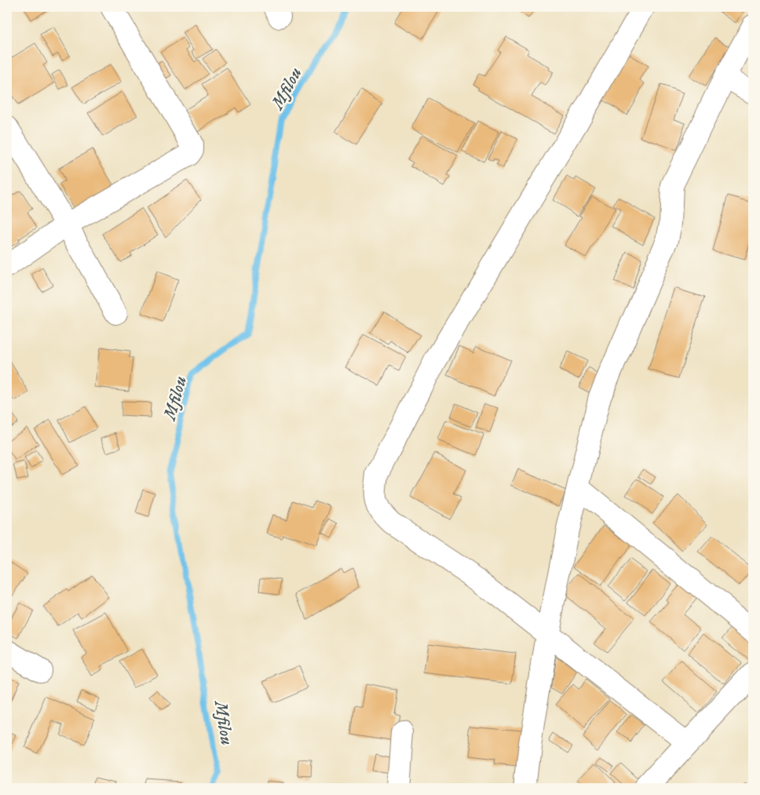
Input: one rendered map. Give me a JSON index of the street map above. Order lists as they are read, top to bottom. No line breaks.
{"water":["Mfilou"]}
